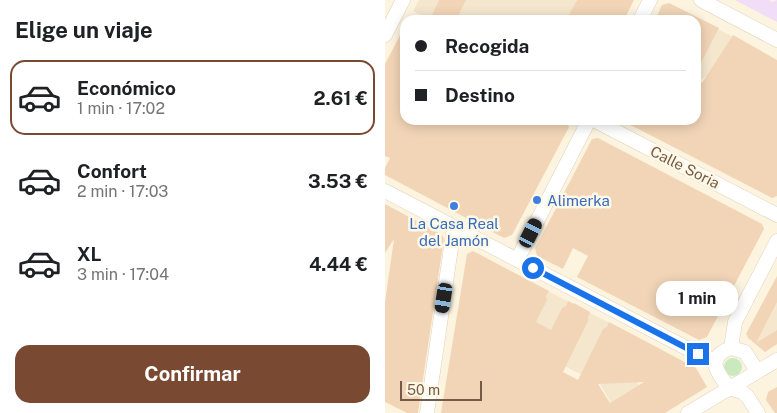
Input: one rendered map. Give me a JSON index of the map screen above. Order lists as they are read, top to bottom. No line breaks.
{"streets":{"street":["Calle Soria"]},"places":["Alimerka","La Casa Real del Jamón"],"scale_bar":"50 m","page":{"heading":"Elige un viaje","banner":["Recogida","Destino"],"list":[{"name":"Económico","note":"1 min · 17:02","value":"2.61 €"},{"name":"Confort","note":"2 min · 17:03","value":"3.53 €"},{"name":"XL","note":"3 min · 17:04","value":"4.44 €"}],"bubble":"1 min","buttons":"Confirmar","scale":"50 m"}}
